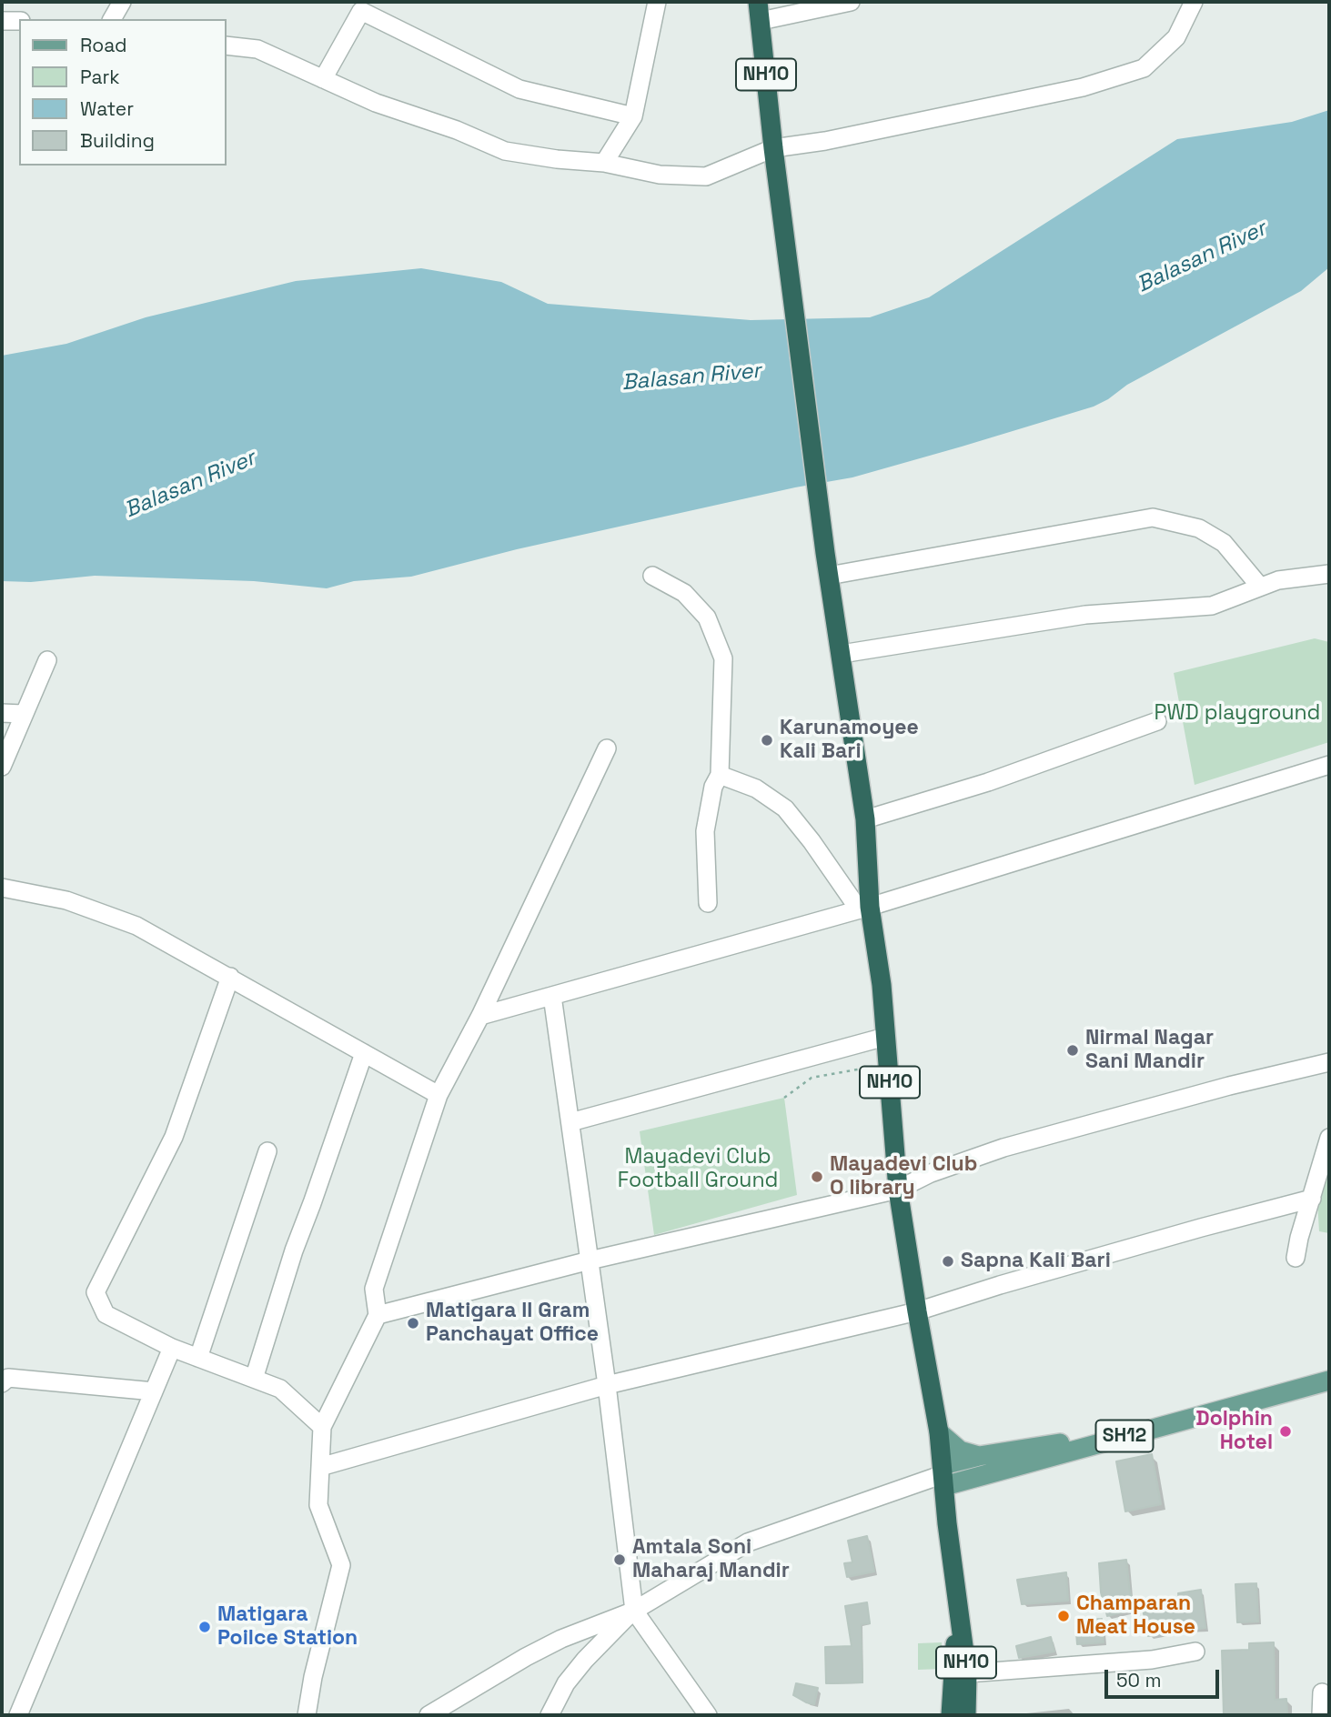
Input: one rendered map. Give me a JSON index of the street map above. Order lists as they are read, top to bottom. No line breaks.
{"streets":{"highway":["NH10"],"main road":["SH12"]},"crossings":[["NH10","SH12"]],"water":["Balasan River"],"parks":["PWD playground","Mayadevi Club Football Ground"],"places":["Karunamoyee Kali Bari","Nirmal Nagar Sani Mandir","Mayadevi Club O library","Sapna Kali Bari","Matigara II Gram Panchayat Office","Dolphin Hotel","Amtala Soni Maharaj Mandir","Champaran Meat House","Matigara Poilce Station"],"legend":["Road","Park","Water","Building"],"scale_bar":"50 m"}
